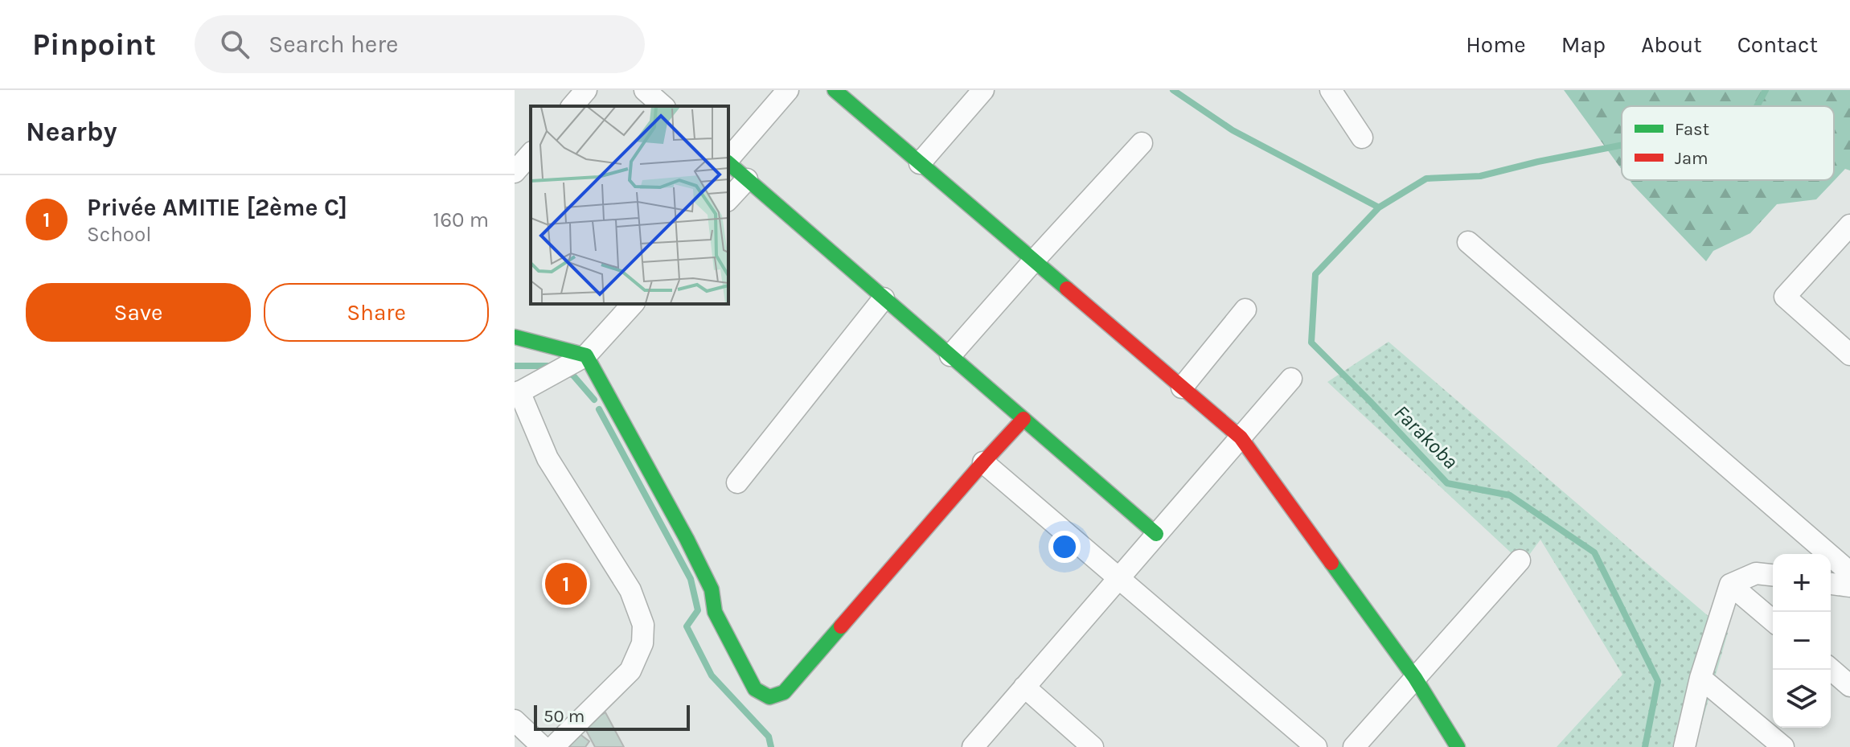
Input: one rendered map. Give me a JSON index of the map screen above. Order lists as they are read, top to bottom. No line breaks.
{"water":["Farakoba"],"legend":["Fast","Jam"],"scale_bar":"50 m","page":{"header":"Pinpoint","search":"Search here","nav":["Home","Map","About","Contact"],"heading":"Nearby","list":[{"mark":"1","name":"Privée AMITIE [2ème C]","note":"School","value":"160 m"}],"buttons":["Save","Share"],"map_buttons":["+","−"],"pins":"1","scale":"50 m"}}
